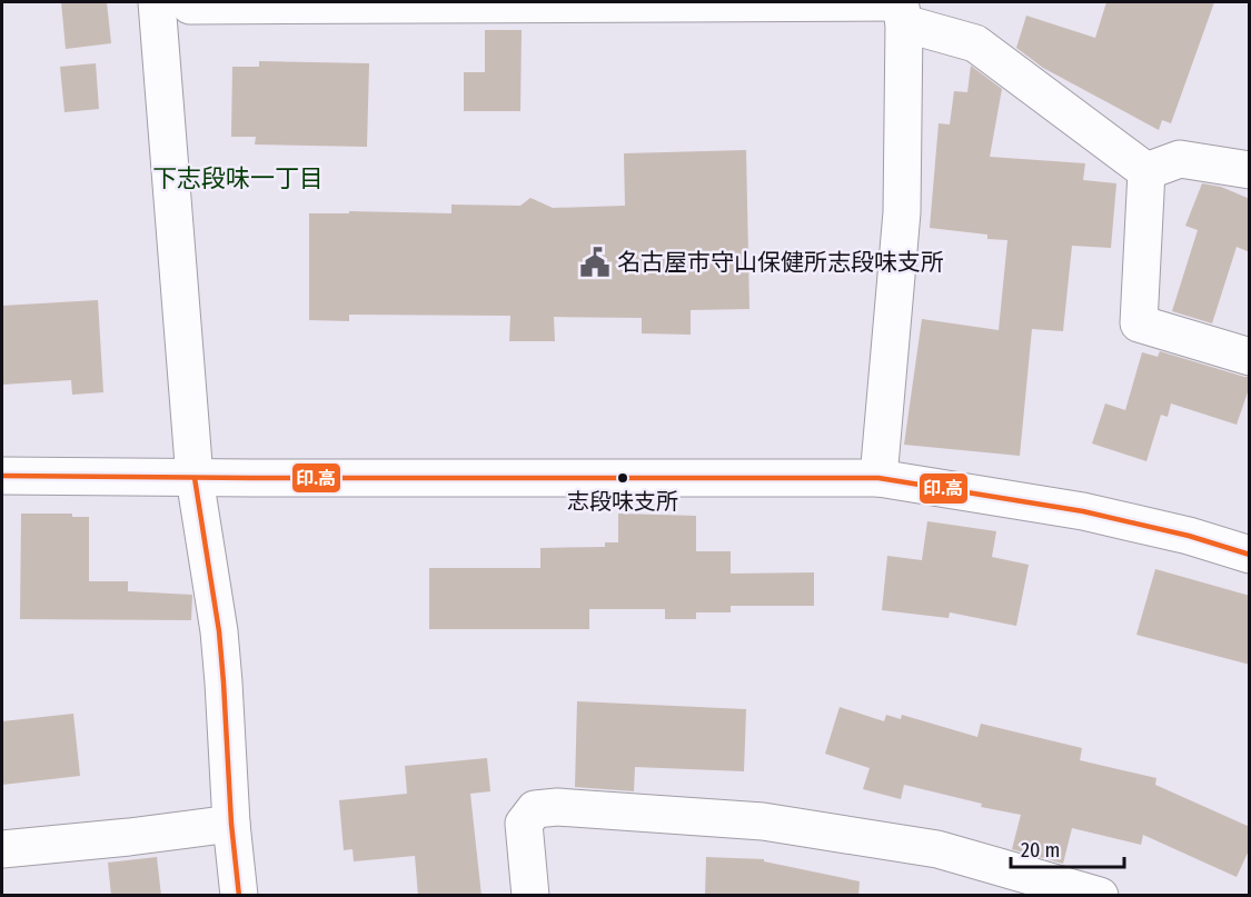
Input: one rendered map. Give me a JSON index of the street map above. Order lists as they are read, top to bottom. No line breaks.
{"districts":["下志段味一丁目"],"places":{"public building":["名古屋市守山保健所志段味支所"],"other":["志段味支所"]},"lines":["transit line 印.高"],"scale_bar":"20 m"}
